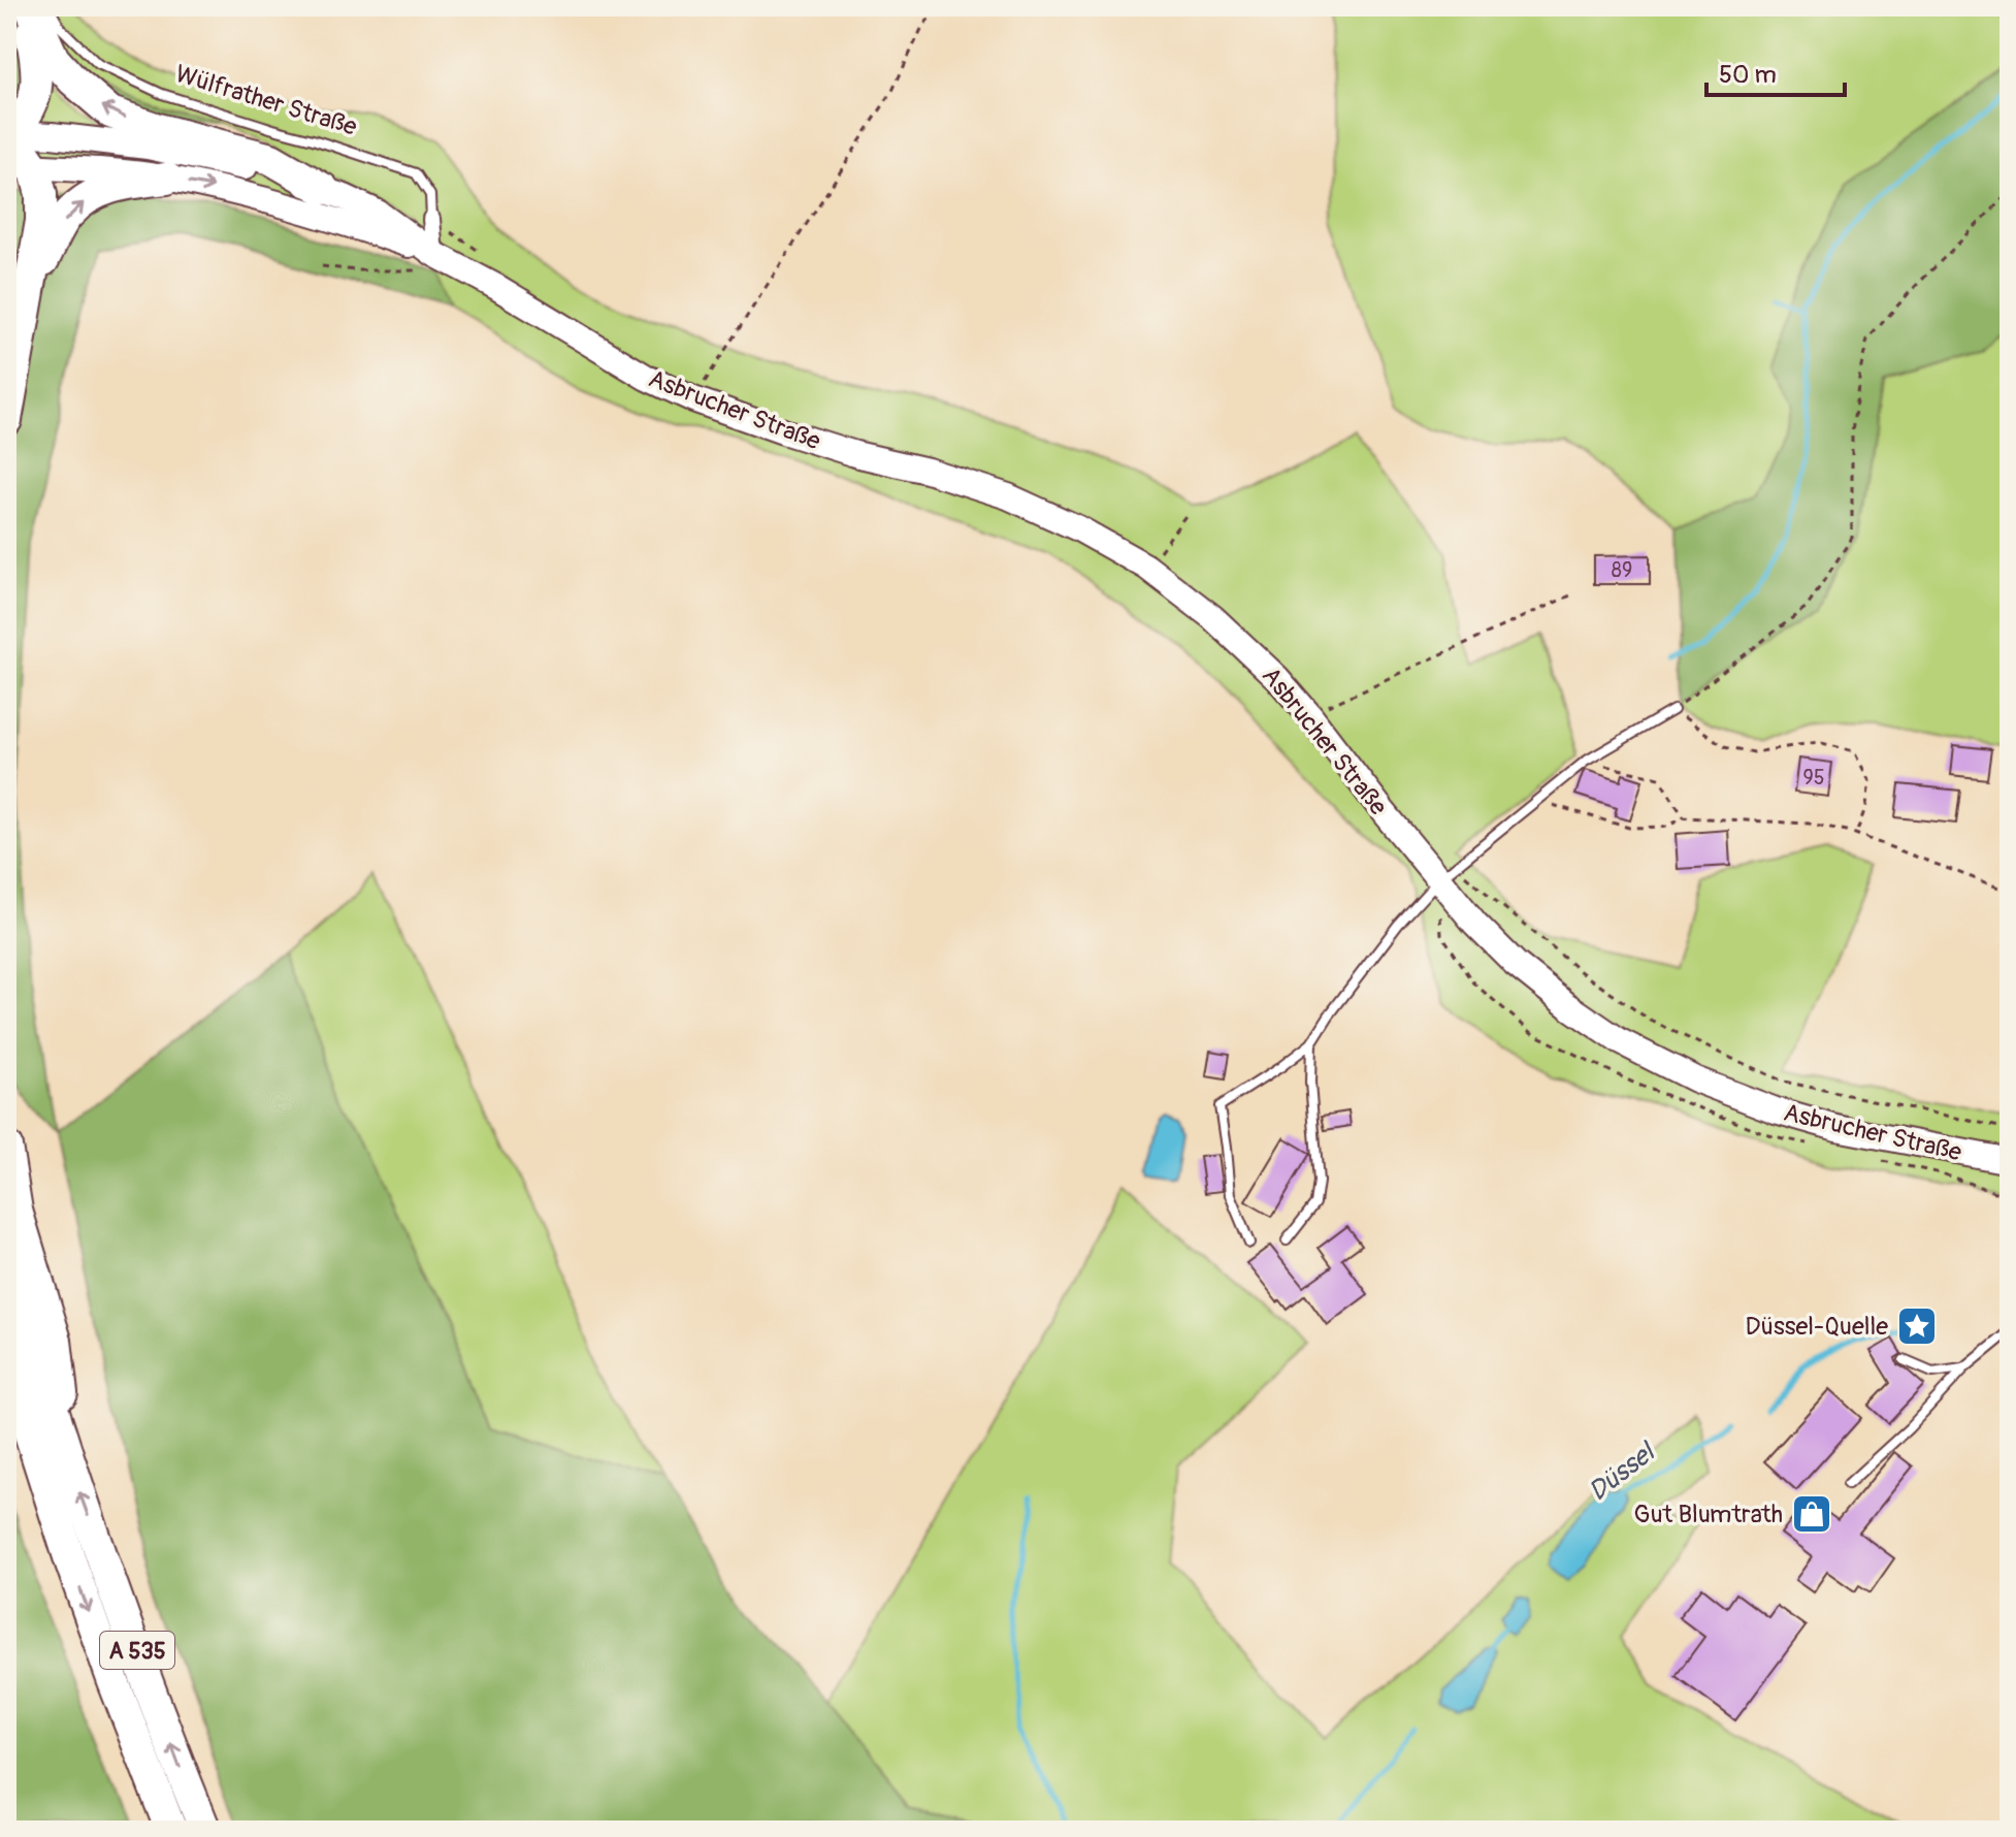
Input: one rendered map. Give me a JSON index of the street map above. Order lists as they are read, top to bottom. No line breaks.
{"streets":{"highway":["A 535"],"main road":["Asbrucher Straße"],"street":["Wülfrather Straße"]},"crossings":[["Wülfrather Straße","Asbrucher Straße"]],"water":["Düssel"],"places":{"place":["Düssel-Quelle"],"shop":["Gut Blumtrath"]},"house_numbers":["89","95"],"scale_bar":"50 m"}
